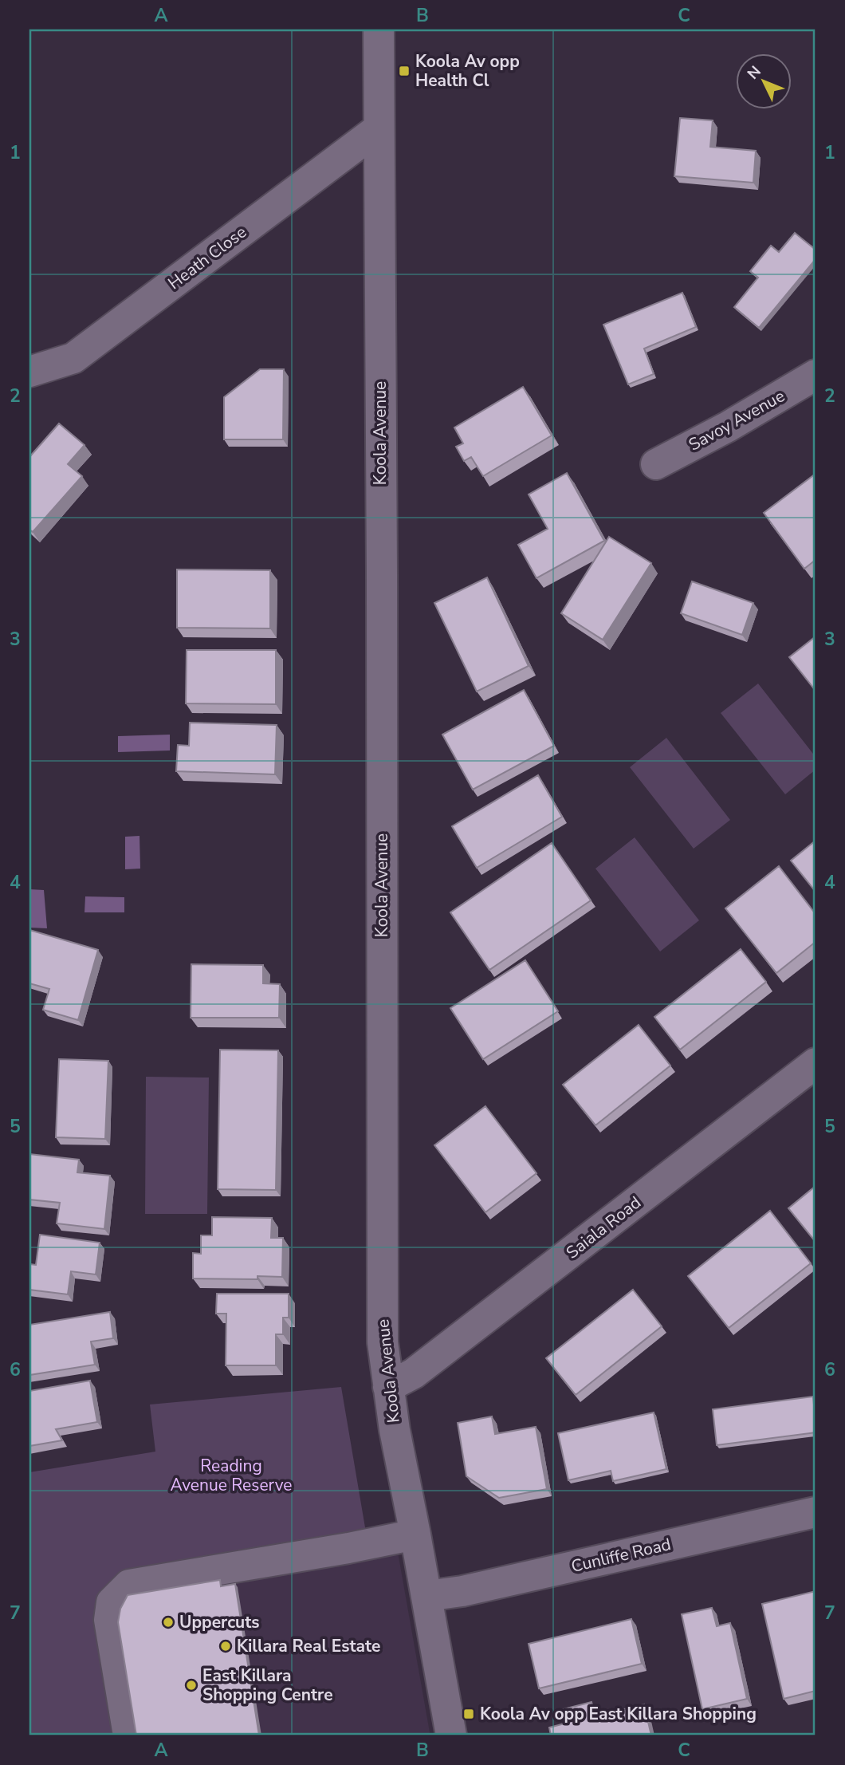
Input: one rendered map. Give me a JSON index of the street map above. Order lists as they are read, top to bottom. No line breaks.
{"streets":{"street":["Heath Close","Savoy Avenue","Koola Avenue","Saiala Road","Cunliffe Road"]},"crossings":[["Heath Close","Koola Avenue"],["Koola Avenue","Saiala Road"],["Koola Avenue","Cunliffe Road"]],"parks":["Reading Avenue Reserve"],"places":{"transit":["Koola Av opp Health Cl","Koola Av opp East Killara Shopping"],"other":["Uppercuts","Killara Real Estate","East Killara Shopping Centre"]},"north":"top left","grid":{"columns":["A","B","C"],"rows":["1","2","3","4","5","6","7"]}}
